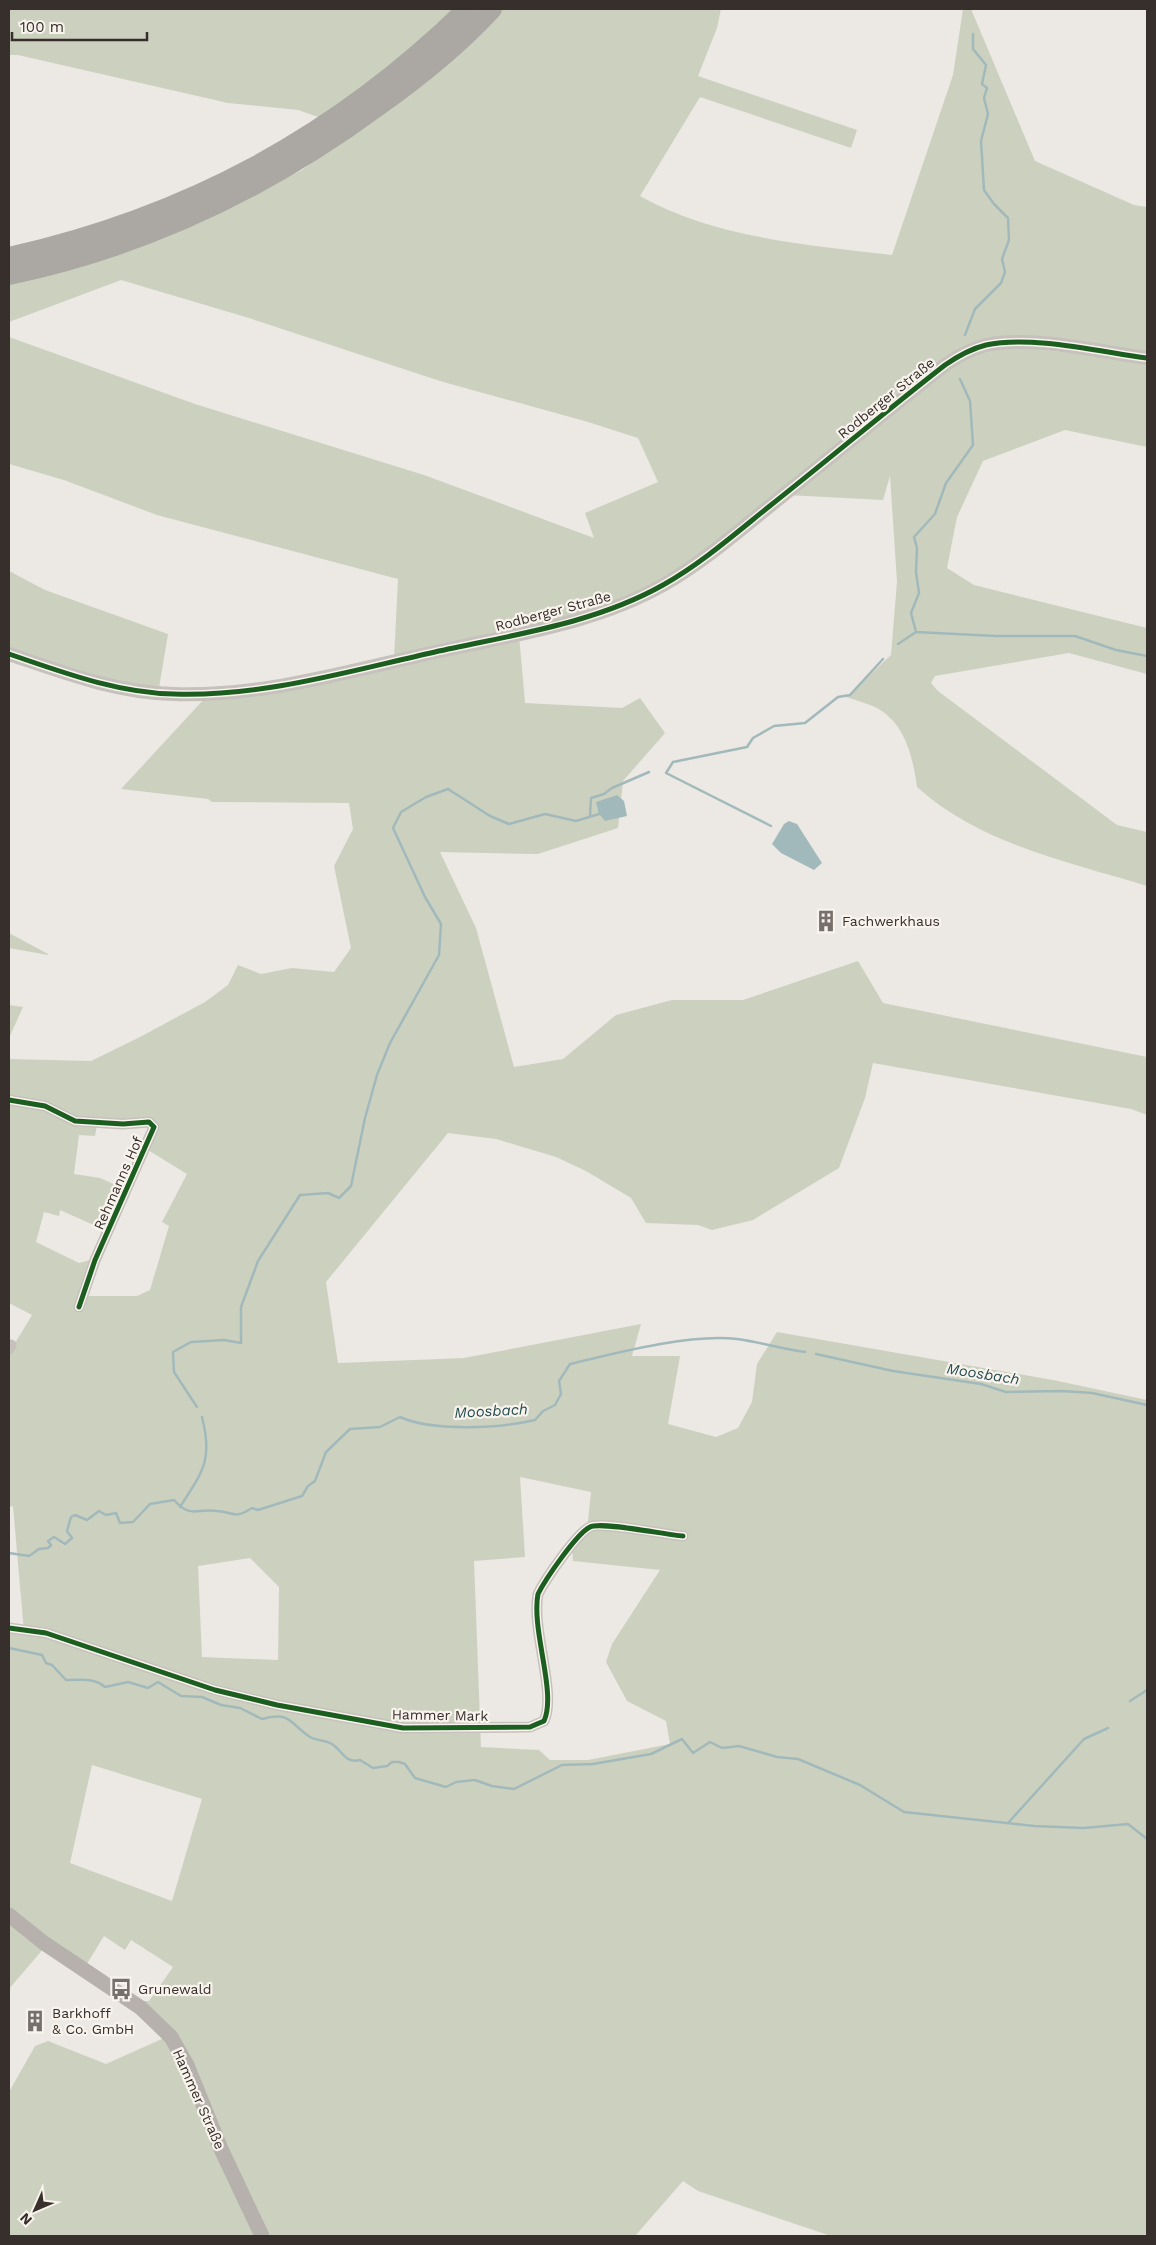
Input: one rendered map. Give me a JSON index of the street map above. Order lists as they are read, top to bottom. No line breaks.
{"streets":{"main road":["Hammer Straße"],"street":["Rodberger Straße","Rehmanns Hof","Hammer Mark"]},"water":["Moosbach"],"places":{"building":["Fachwerkhaus","Barkhoff & Co. GmbH"],"bus stop":["Grunewald"]},"scale_bar":"100 m","north":"bottom left"}
